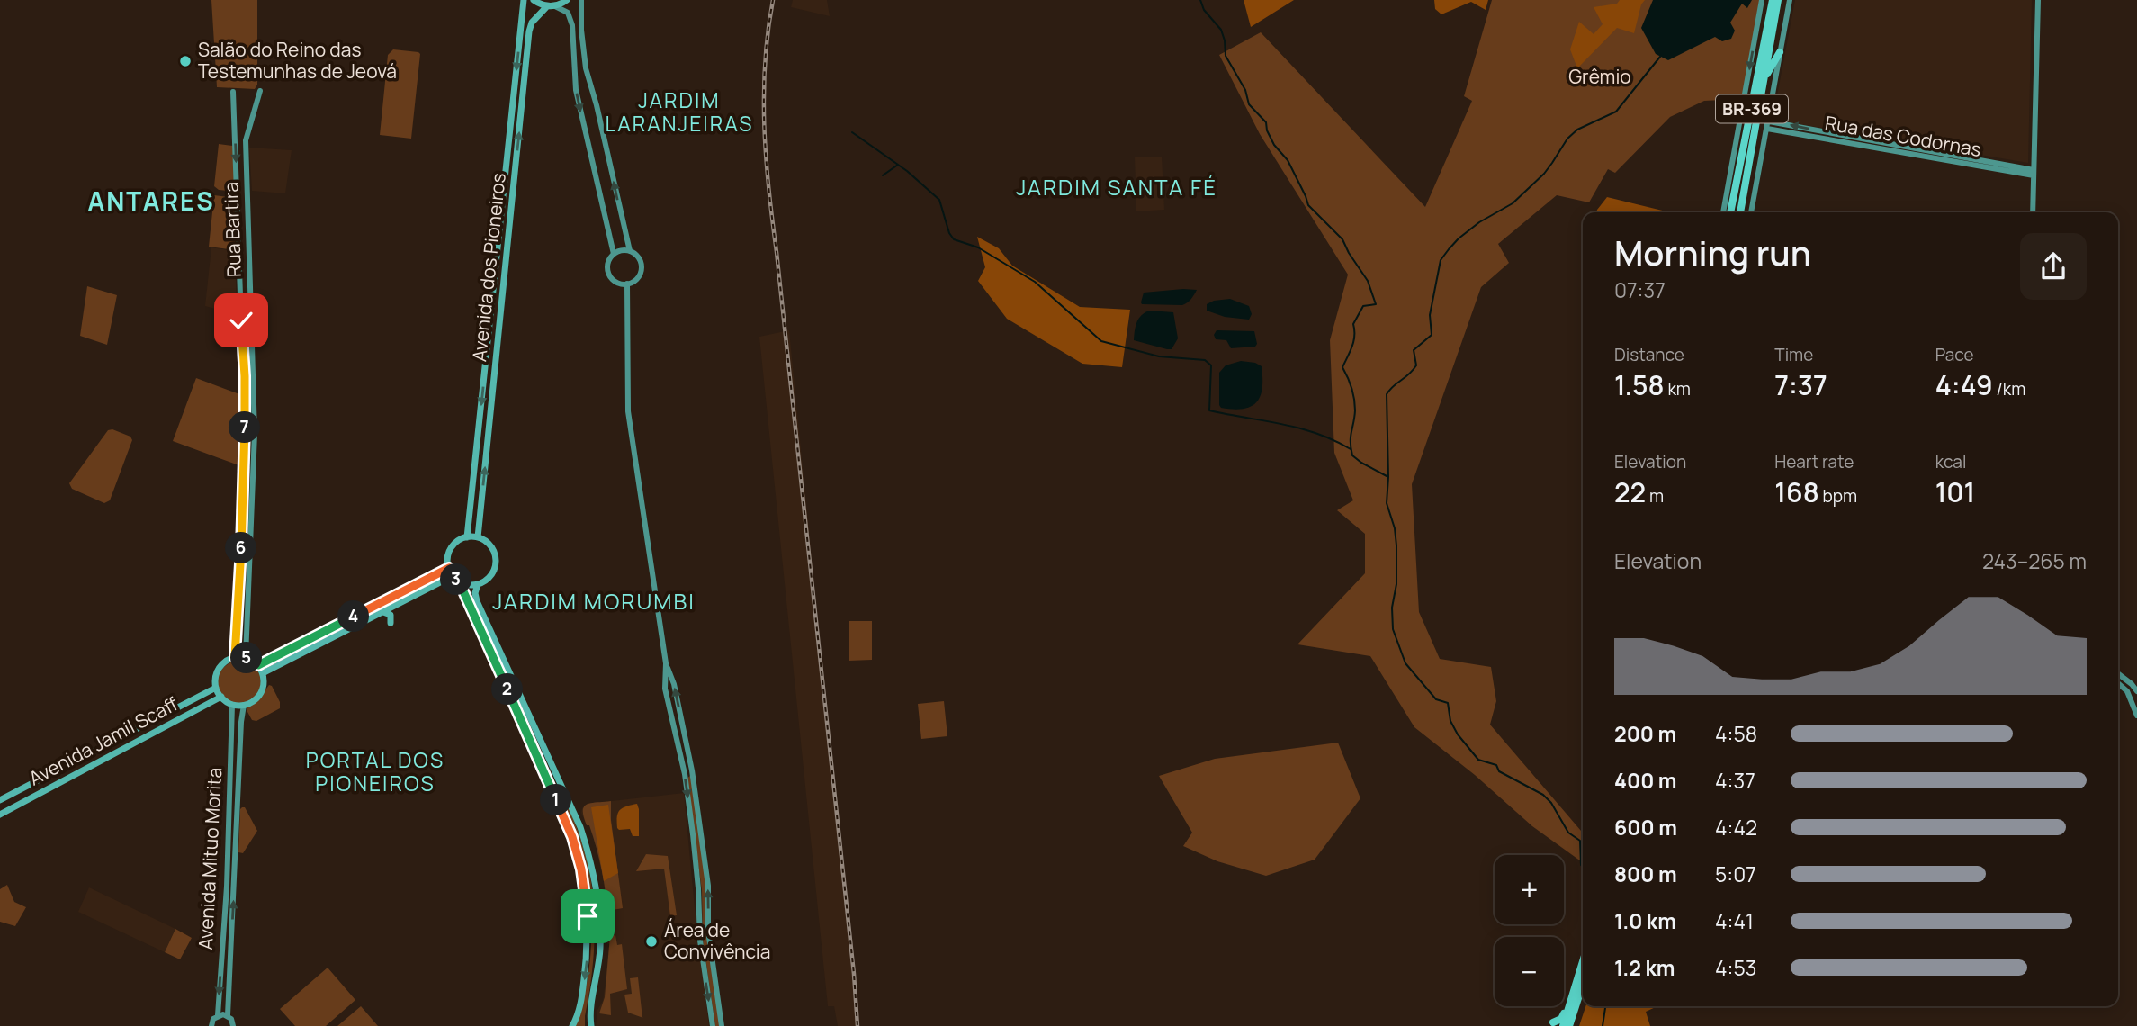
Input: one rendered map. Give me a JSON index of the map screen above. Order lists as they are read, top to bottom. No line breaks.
{"streets":{"highway":["BR-369"],"main road":["Avenida dos Pioneiros","Avenida Jamil Scaff"],"street":["Rua das Codornas","Rua Bartira","Avenida Mituo Morita"]},"crossings":[["Rua Bartira","Avenida Jamil Scaff"],["Rua Bartira","Avenida Mituo Morita"],["Avenida Jamil Scaff","Avenida Mituo Morita"]],"districts":["JARDIM LARANJEIRAS","JARDIM SANTA FÉ","ANTARES","JARDIM MORUMBI","PORTAL DOS PIONEIROS"],"parks":["Grêmio"],"places":["Salão do Reino das Testemunhas de Jeová","Área de Convivência"],"page":{"heading":["Morning run","07:37"],"stats":[["Distance","1.58 km"],["Time","7:37"],["Pace","4:49 /km"],["Elevation","22 m"],["Heart rate","168 bpm"],["kcal","101"]],"pins":["7","6","3","4","5","2","1"],"chart":["Elevation","243–265 m"],"list":[{"name":"200 m","note":"4:58"},{"name":"400 m","note":"4:37"},{"name":"600 m","note":"4:42"},{"name":"800 m","note":"5:07"},{"name":"1.0 km","note":"4:41"},{"name":"1.2 km","note":"4:53"}],"map_buttons":["+","−"]}}
